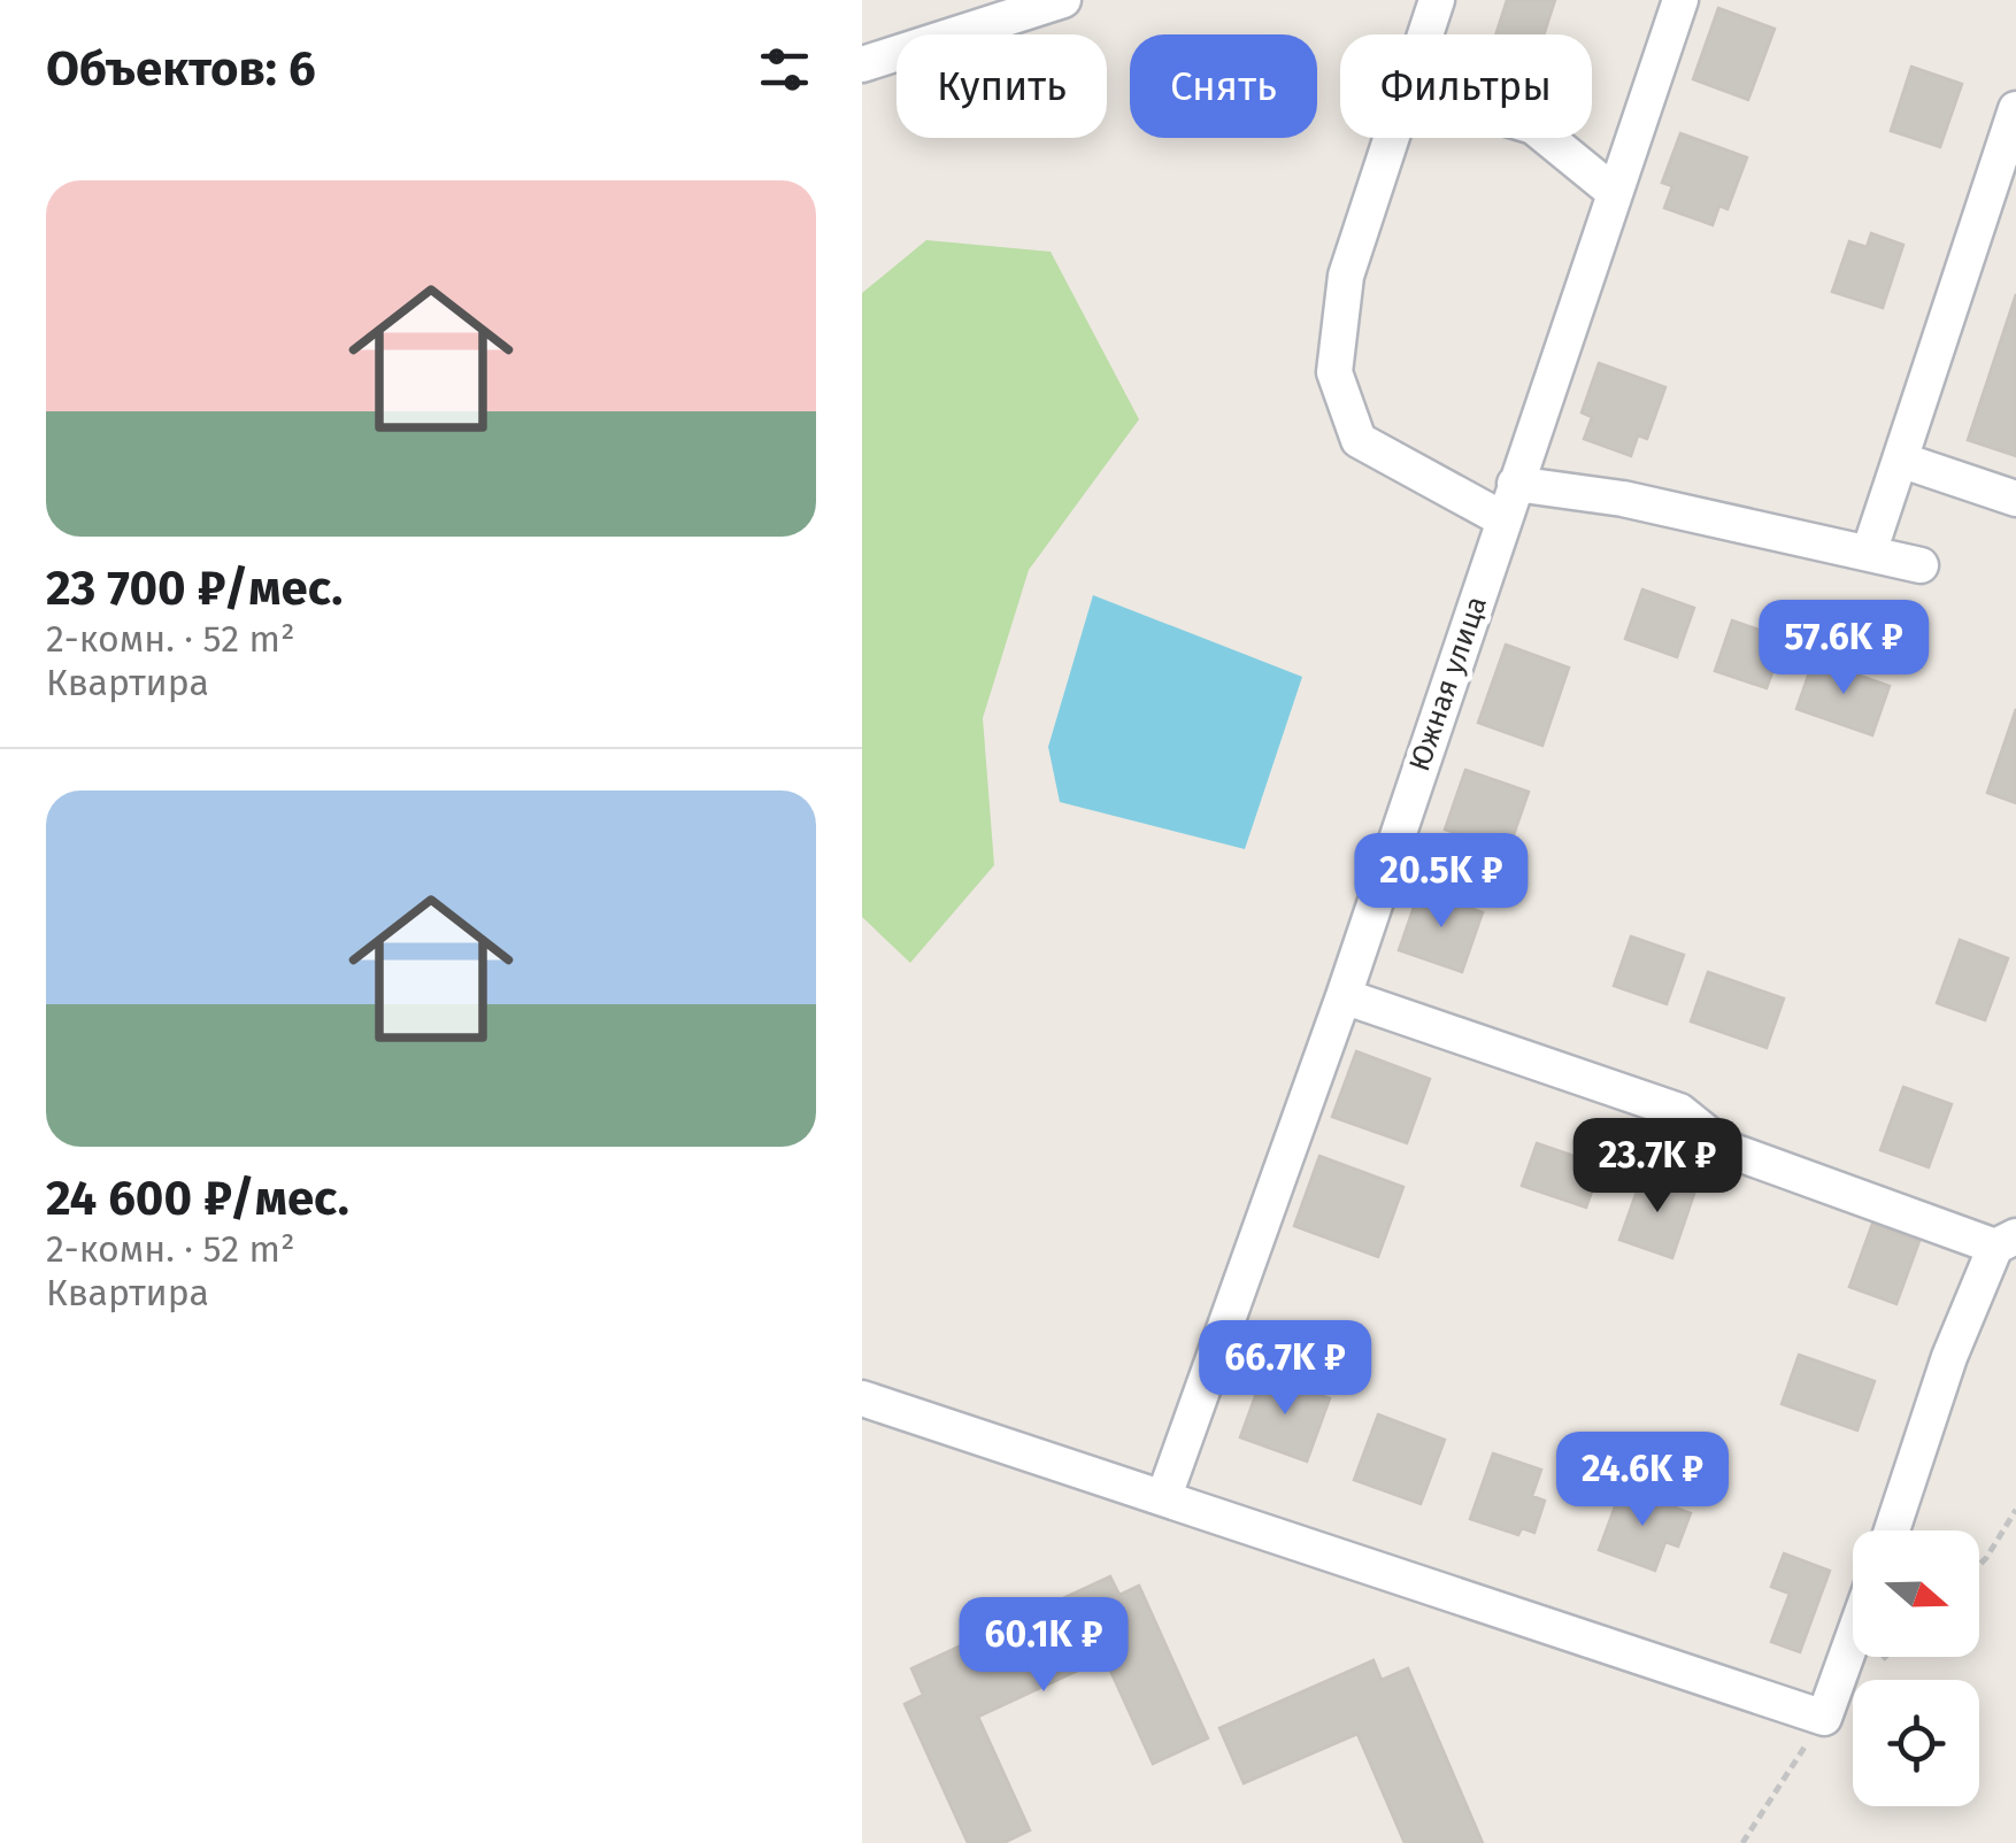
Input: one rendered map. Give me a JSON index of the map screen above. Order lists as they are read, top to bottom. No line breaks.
{"streets":{"street":["Южная улица"]},"north":"right","page":{"heading":"Объектов: 6","chip":["Купить","Снять","Фильтры"],"list":[{"name":"23 700 ₽/мес.","note":"2-комн. · 52 m² · Квартира"},{"name":"24 600 ₽/мес.","note":"2-комн. · 52 m² · Квартира"}],"price":["57.6K ₽","20.5K ₽","23.7K ₽","66.7K ₽","24.6K ₽","60.1K ₽"]}}
